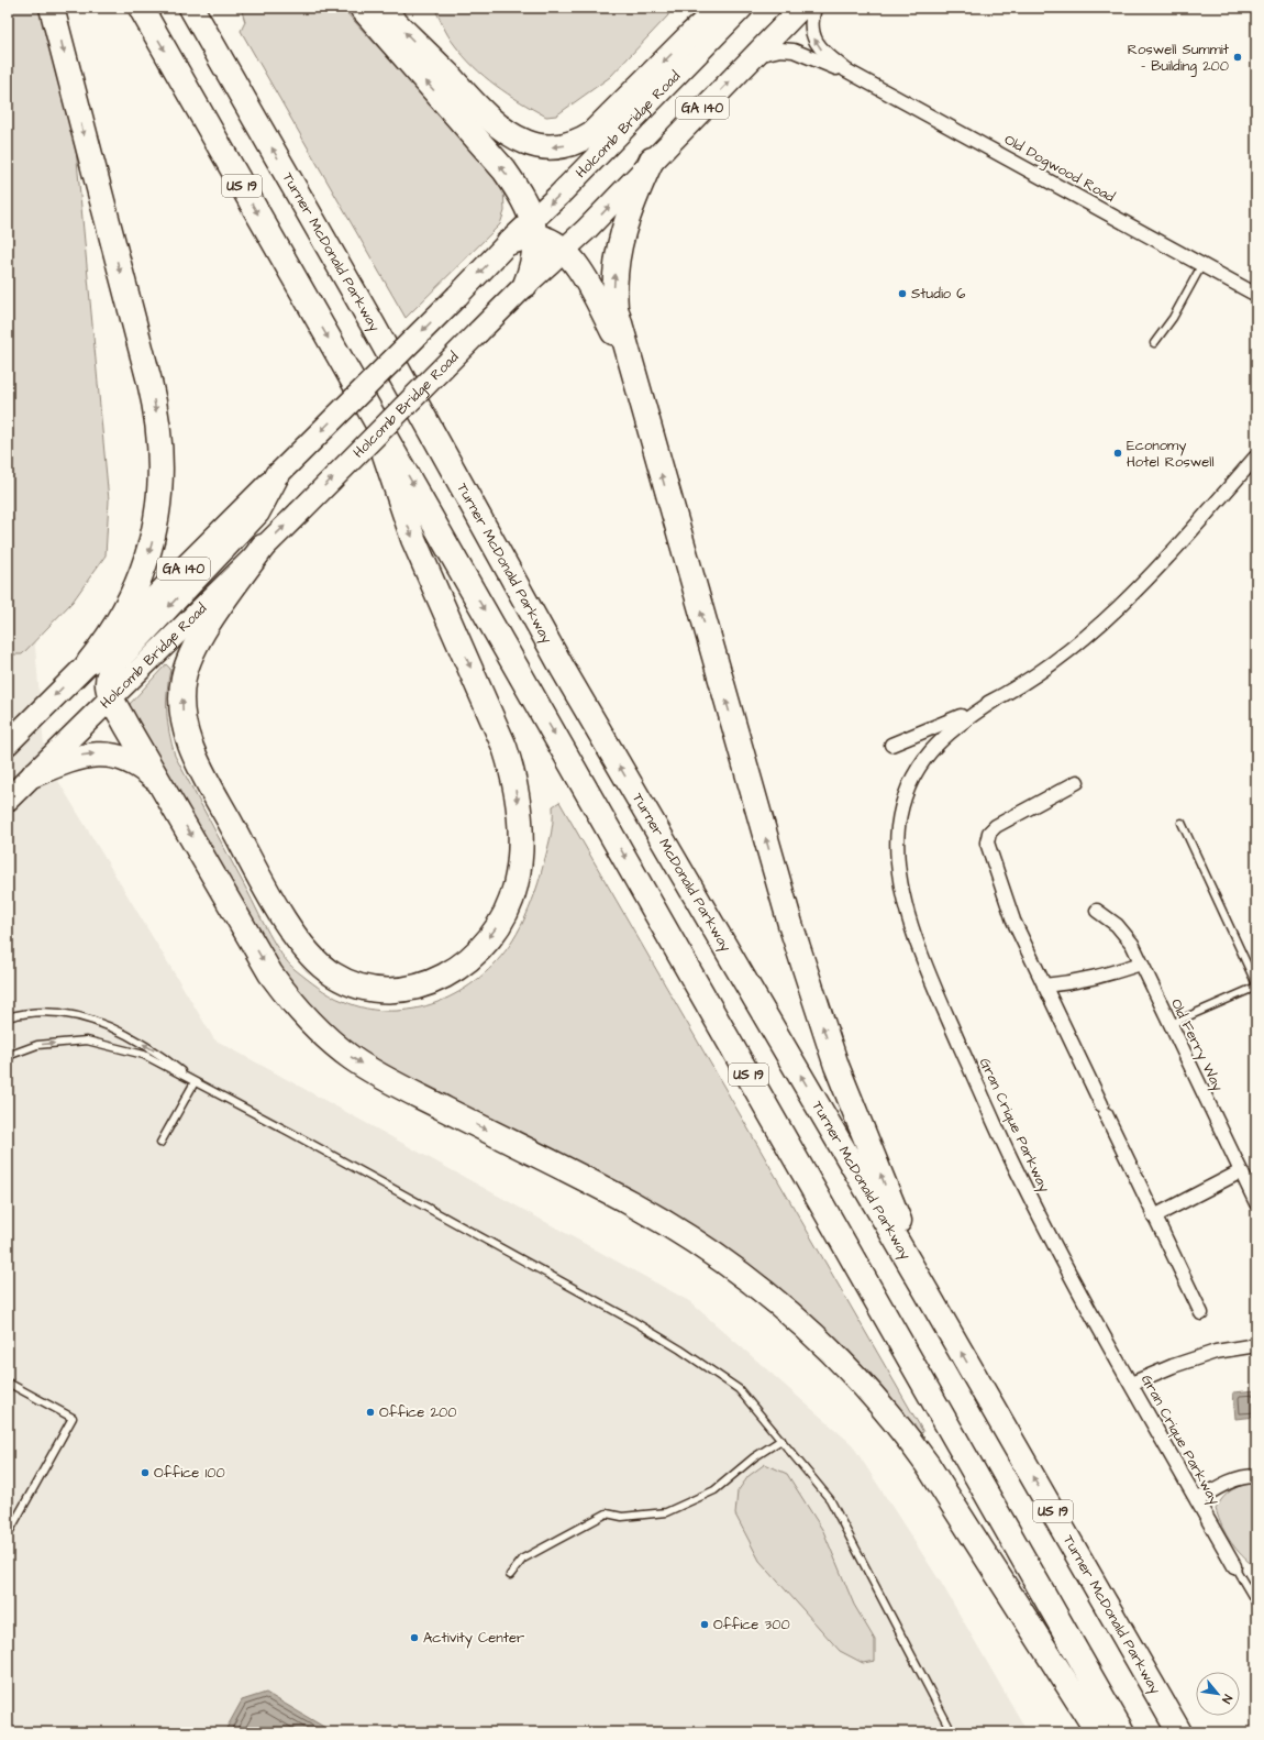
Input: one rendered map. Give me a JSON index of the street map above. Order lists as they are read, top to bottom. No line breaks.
{"streets":{"highway":["US 19","Turner McDonald Parkway"],"main road":["GA 140","Holcomb Bridge Road"],"street":["Old Dogwood Road","Old Ferry Way","Gran Crique Parkway"]},"crossings":[["Holcomb Bridge Road","Old Dogwood Road"]],"places":["Roswell Summit - Building 200","Studio 6","Economy Hotel Roswell","Office 200","Office 100","Office 300","Activity Center"],"north":"bottom right"}
